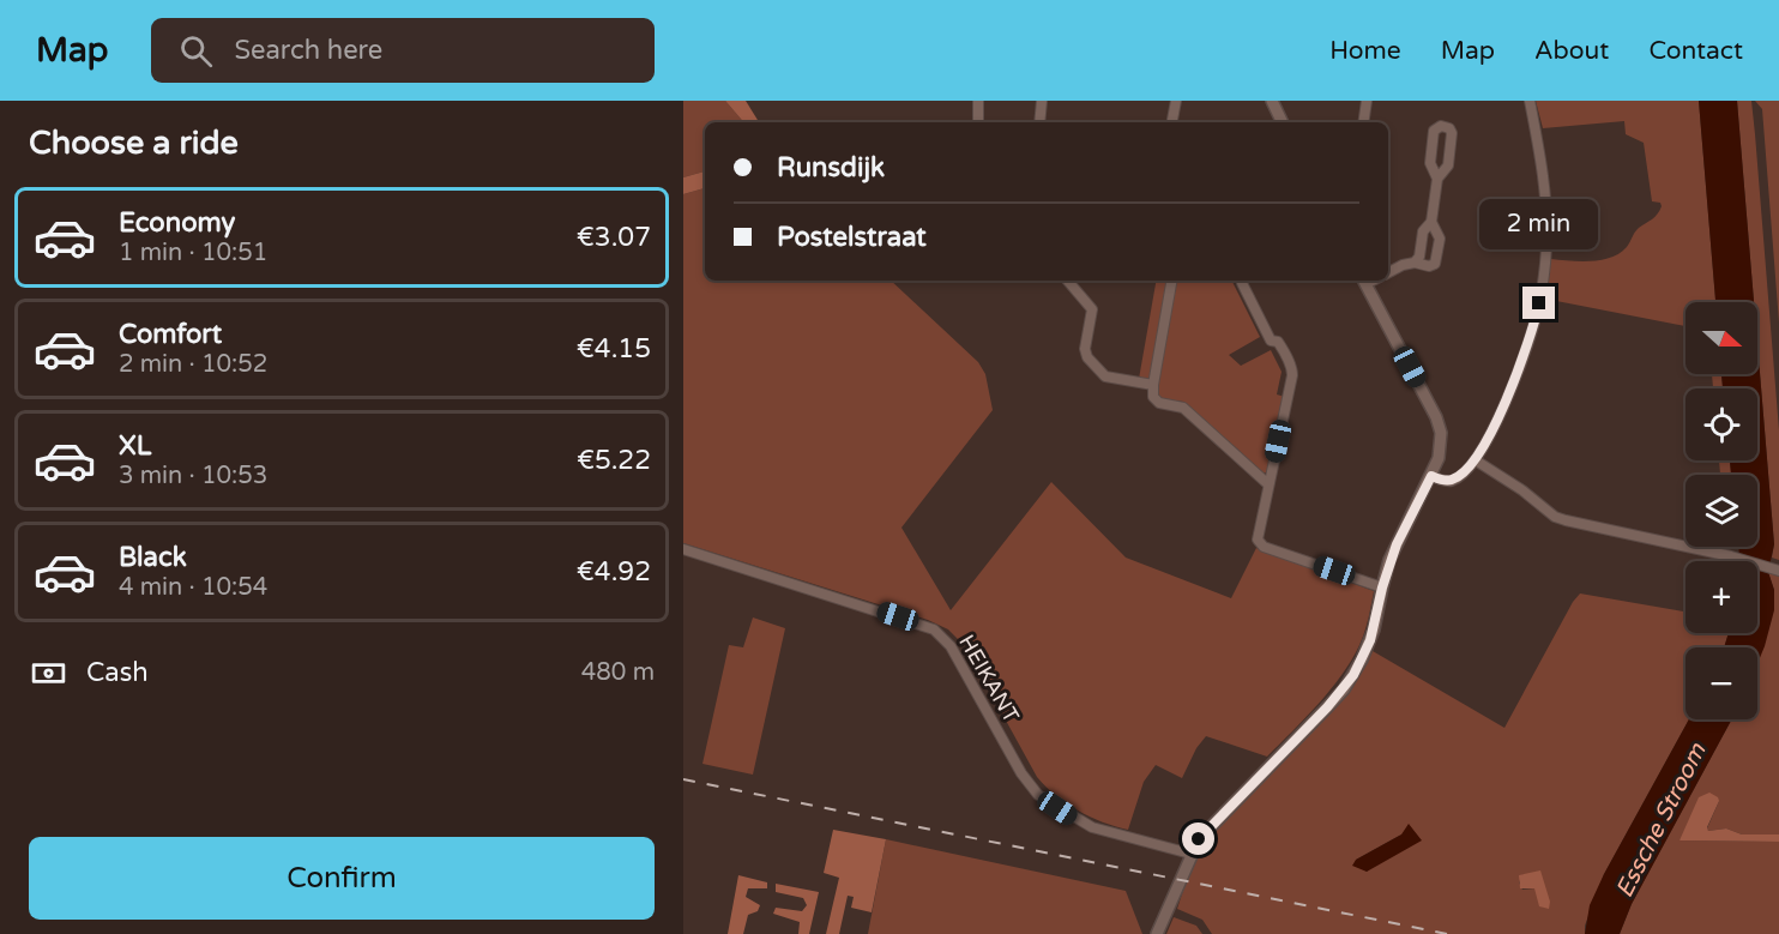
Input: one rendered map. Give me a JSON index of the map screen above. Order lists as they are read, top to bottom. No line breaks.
{"streets":{"street":["HEIKANT"]},"water":["Essche Stroom"],"north":"right","page":{"header":"Map","search":"Search here","nav":["Home","Map","About","Contact"],"heading":"Choose a ride","banner":["Runsdijk","Postelstraat"],"list":[{"name":"Economy","note":"1 min · 10:51","value":"€3.07"},{"name":"Comfort","note":"2 min · 10:52","value":"€4.15"},{"name":"XL","note":"3 min · 10:53","value":"€5.22"},{"name":"Black","note":"4 min · 10:54","value":"€4.92"}],"bubble":"2 min","map_buttons":["+","−"],"pay":["Cash","480 m"],"buttons":"Confirm"}}
